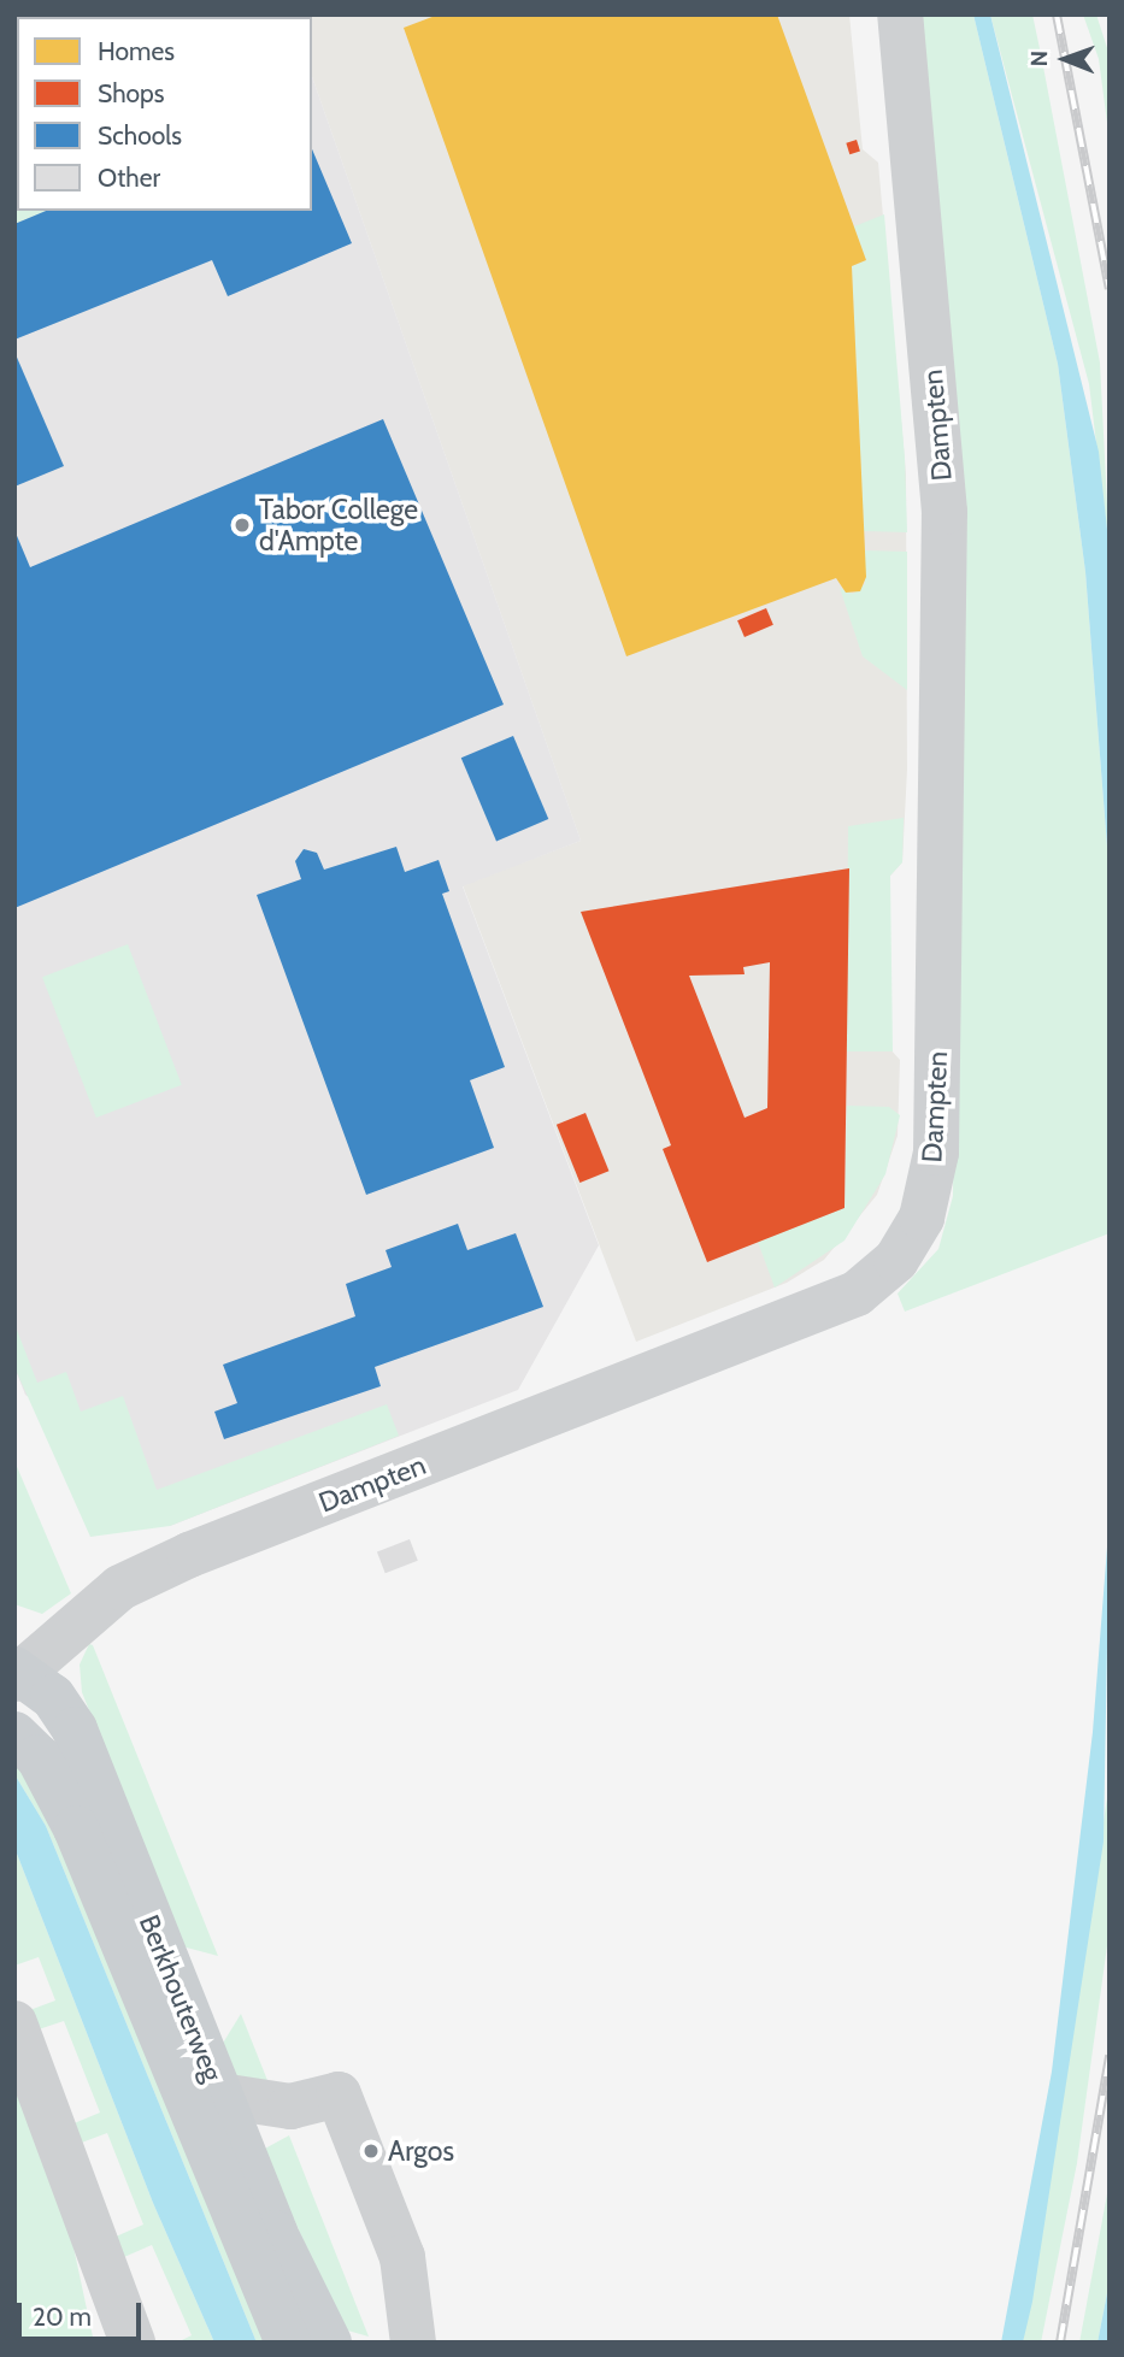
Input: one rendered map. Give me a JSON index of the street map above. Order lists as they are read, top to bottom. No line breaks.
{"streets":{"main road":["Berkhouterweg"],"street":["Dampten"]},"crossings":[["Dampten","Berkhouterweg"]],"places":["Tabor College d'Ampte","Argos"],"legend":["Homes","Shops","Schools","Other"],"scale_bar":"20 m","north":"left"}
